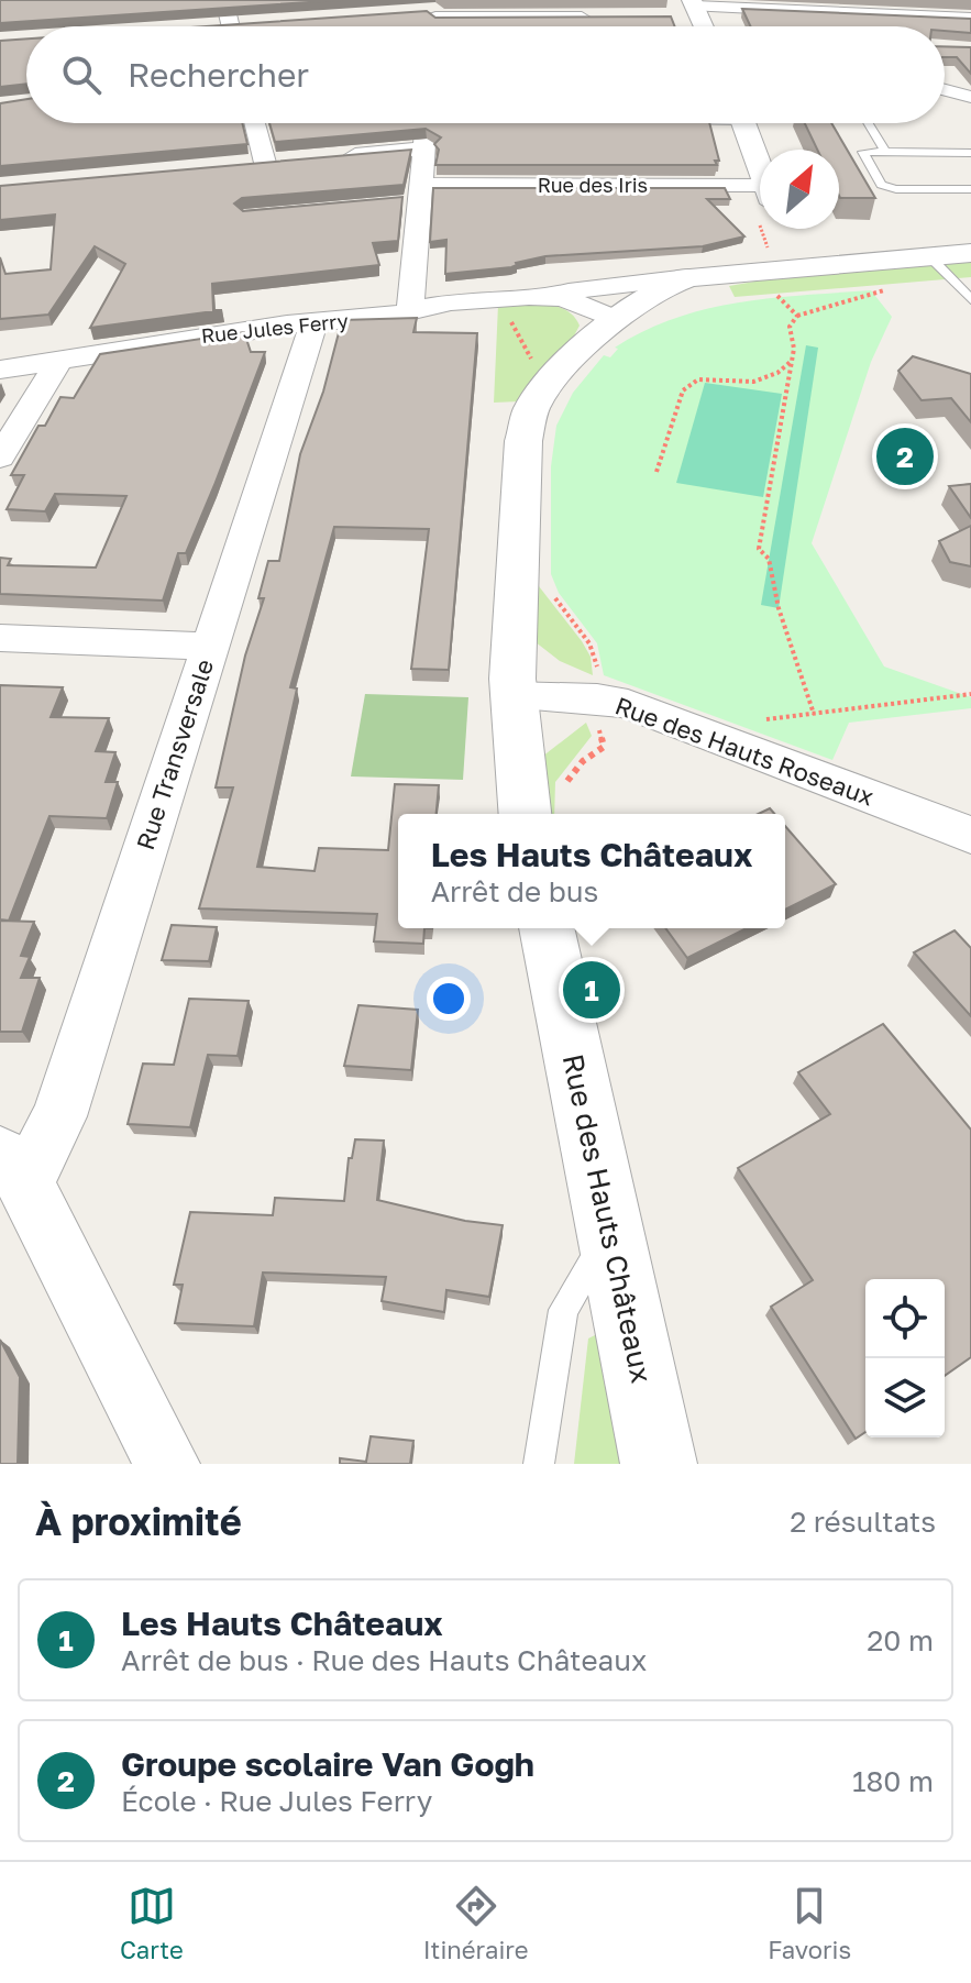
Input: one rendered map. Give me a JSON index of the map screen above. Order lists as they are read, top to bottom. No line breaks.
{"streets":{"street":["Rue des Iris","Rue Jules Ferry","Rue des Hauts Roseaux","Rue Transversale","Rue des Hauts Châteaux"]},"crossings":[["Rue Jules Ferry","Rue Transversale"]],"north":"top right","page":{"search":"Rechercher","pins":["2","1"],"popup":["Les Hauts Châteaux","Arrêt de bus"],"heading":["À proximité","2 résultats"],"list":[{"mark":"1","name":"Les Hauts Châteaux","note":"Arrêt de bus · Rue des Hauts Châteaux","value":"20 m"},{"mark":"2","name":"Groupe scolaire Van Gogh","note":"École · Rue Jules Ferry","value":"180 m"}],"nav":["Carte","Itinéraire","Favoris"]}}
